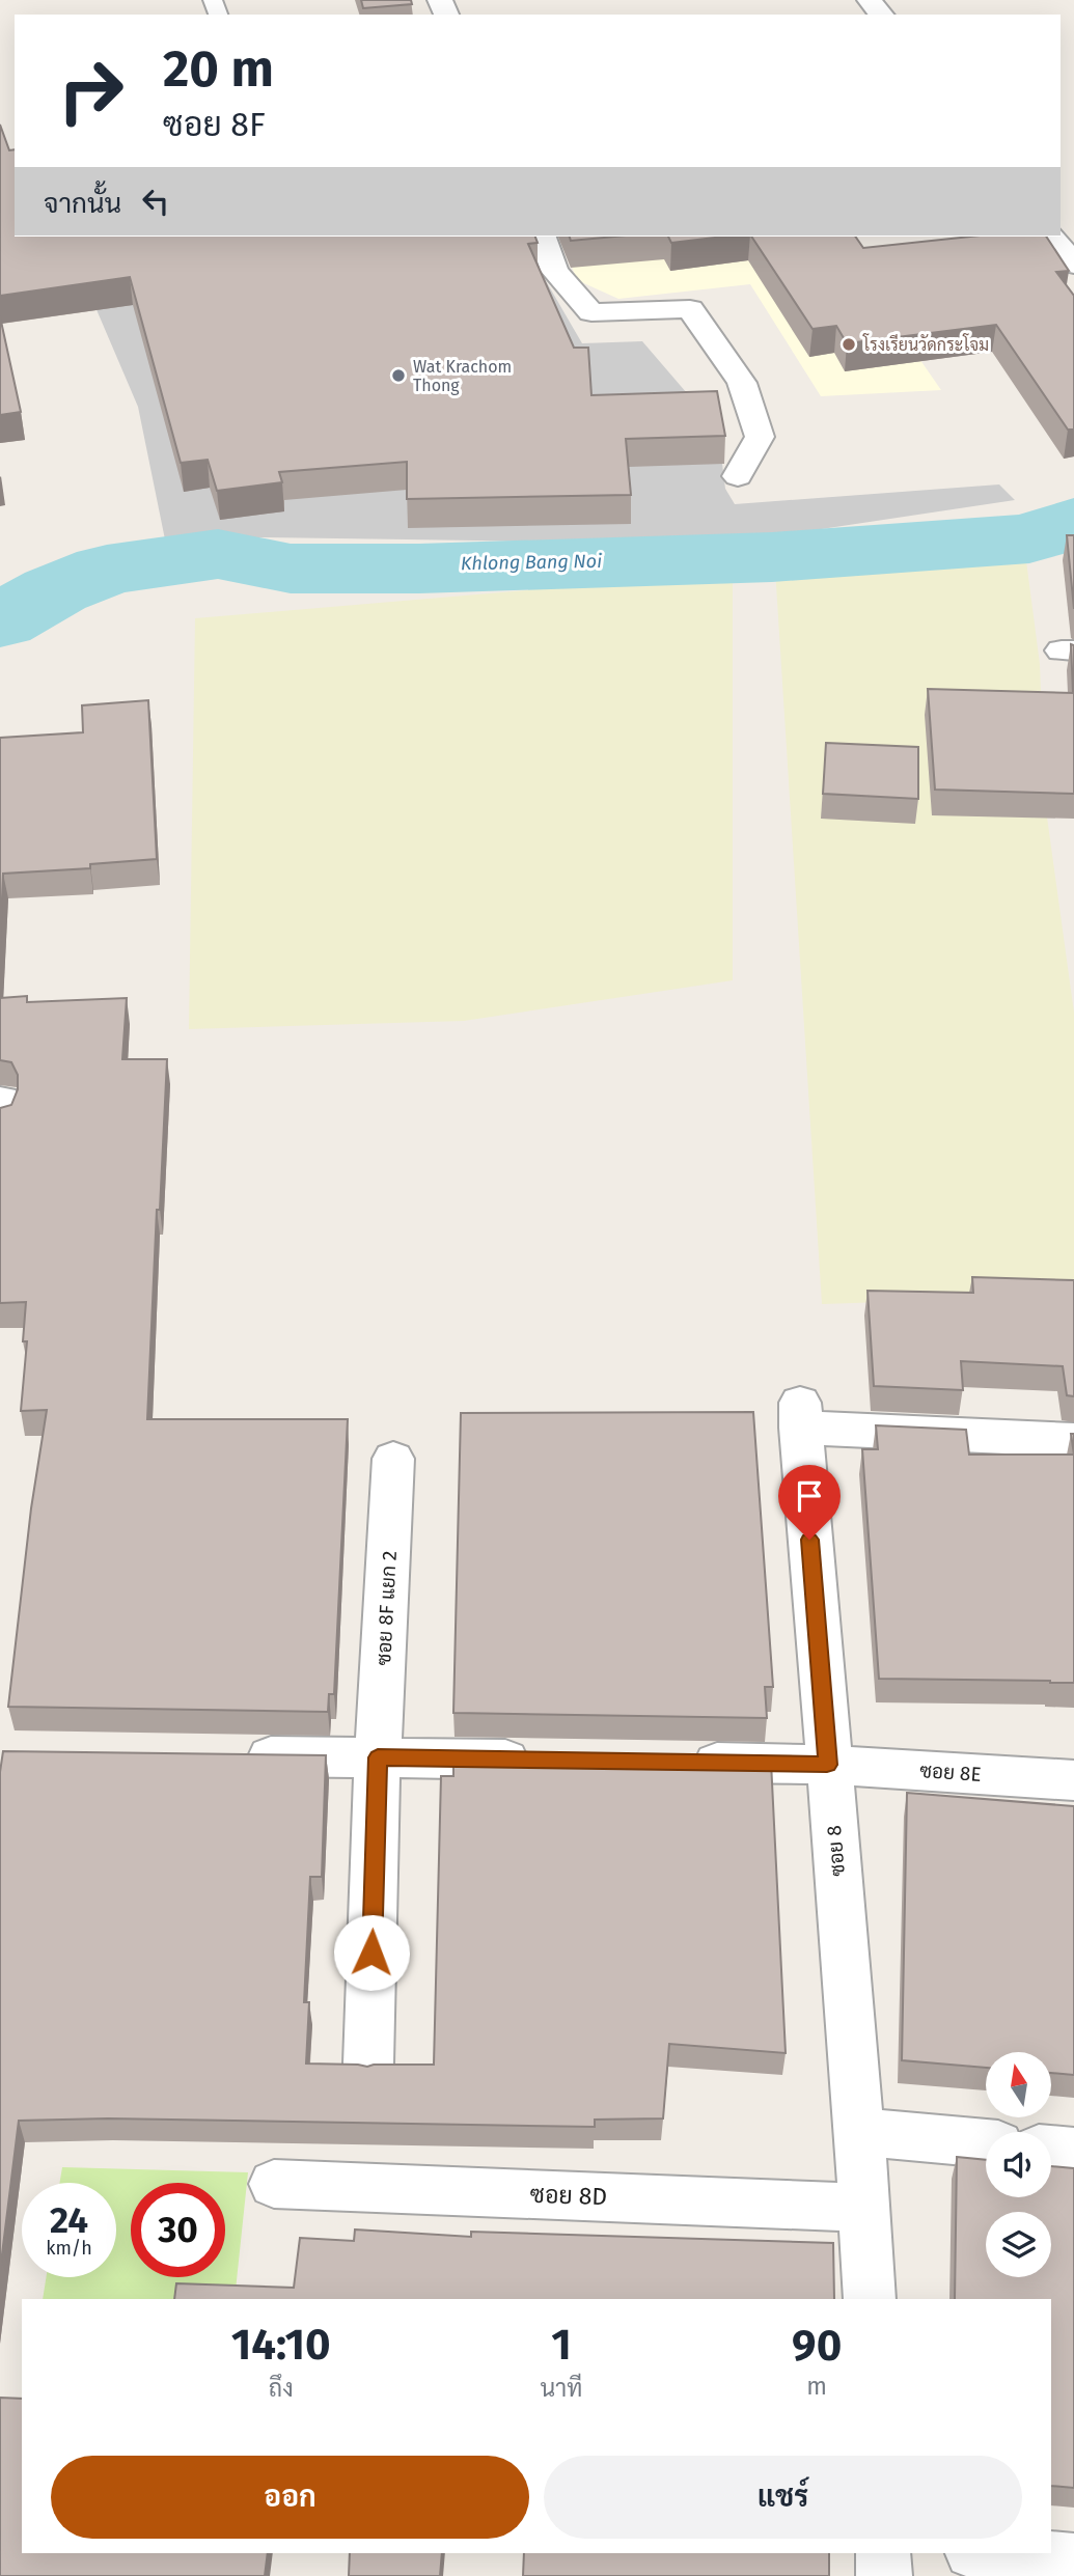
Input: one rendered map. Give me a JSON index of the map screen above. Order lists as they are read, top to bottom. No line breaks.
{"streets":{"street":["ซอย 8F แยก 2","ซอย 8E","ซอย 8","ซอย 8D"]},"crossings":[["ซอย 8E","ซอย 8"],["ซอย 8","ซอย 8D"]],"water":["Khlong Bang Noi"],"places":["โรงเรียนวัดกระโจม","Wat Krachom Thong"],"north":"top","page":{"turn":["20 m","ซอย 8F"],"then":"จากนั้น","speed":"24 km/h","limit":"30","eta":["14:10","ถึง","1","นาที","90","m"],"buttons":["ออก","แชร์"]}}
